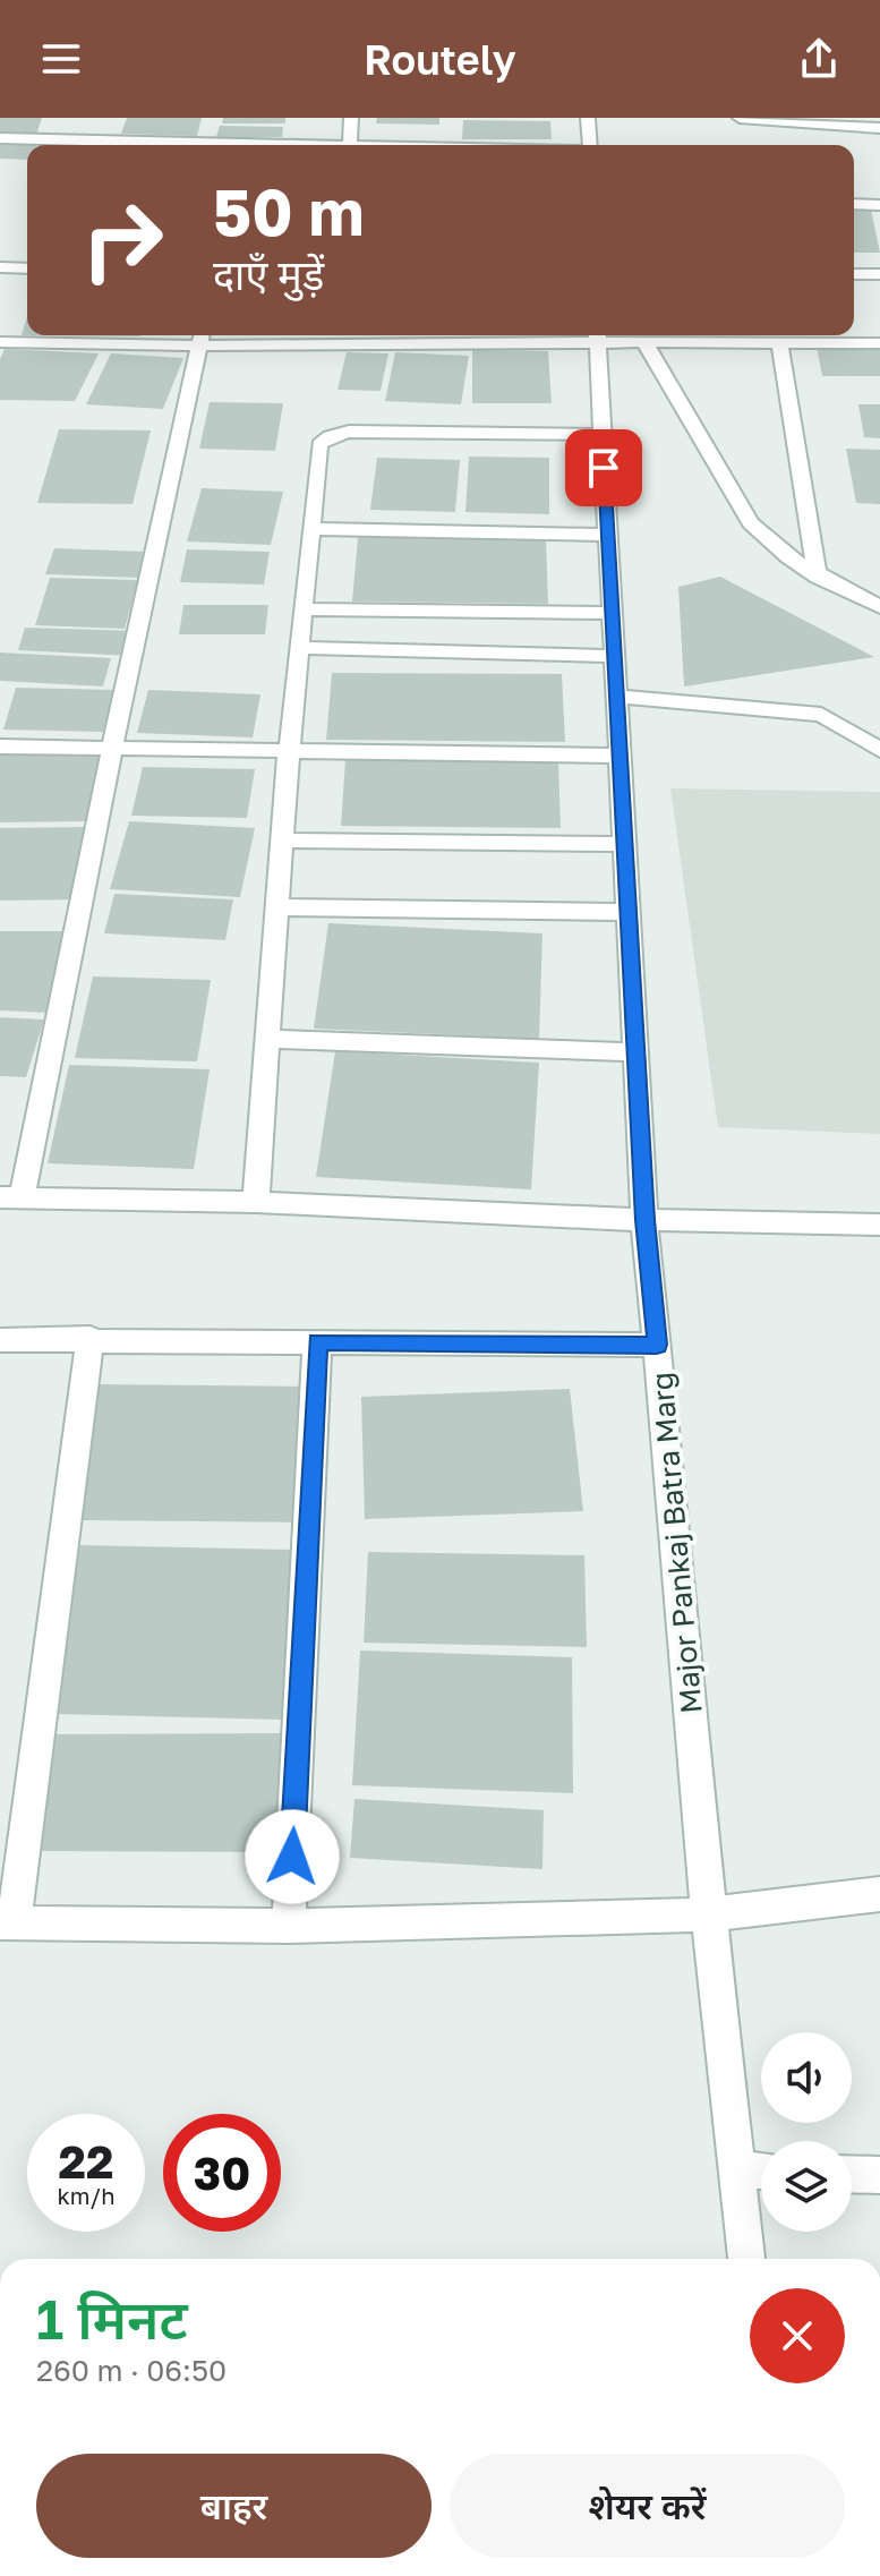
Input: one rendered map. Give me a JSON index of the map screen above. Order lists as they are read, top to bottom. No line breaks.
{"streets":{"street":["Major Pankaj Batra Marg"]},"page":{"header":"Routely","turn":["50 m","दाएँ मुड़ें"],"speed":"22 km/h","limit":"30","heading":["1 मिनट","260 m · 06:50"],"buttons":["बाहर","शेयर करें"]}}
